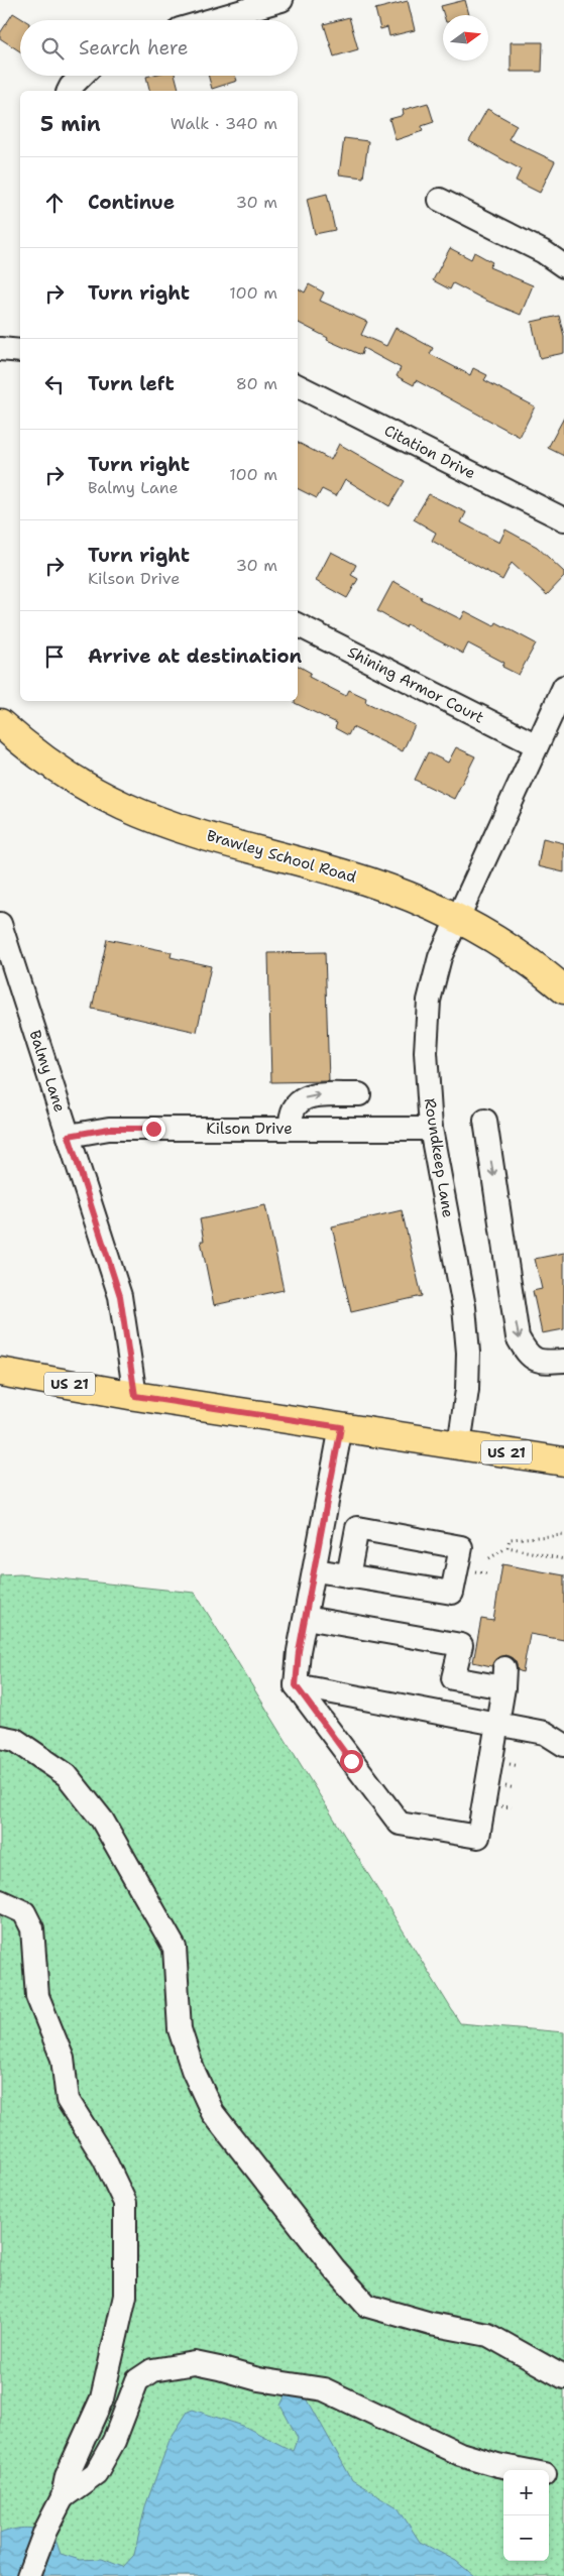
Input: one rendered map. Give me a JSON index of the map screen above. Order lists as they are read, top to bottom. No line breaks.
{"streets":{"main road":["Brawley School Road","US 21"],"street":["Citation Drive","Shining Armor Court","Balmy Lane","Kilson Drive","Roundkeep Lane"]},"crossings":[["Shining Armor Court","Roundkeep Lane"],["Brawley School Road","Roundkeep Lane"],["Balmy Lane","Kilson Drive"],["Balmy Lane","US 21"],["Kilson Drive","Roundkeep Lane"],["Roundkeep Lane","US 21"]],"north":"right","page":{"search":"Search here","heading":["5 min","Walk · 340 m"],"list":[["Continue","30 m"],["Turn right","100 m"],["Turn left","80 m"],["Turn right","Balmy Lane","100 m"],["Turn right","Kilson Drive","30 m"],"Arrive at destination"],"map_buttons":["+","−"]}}
